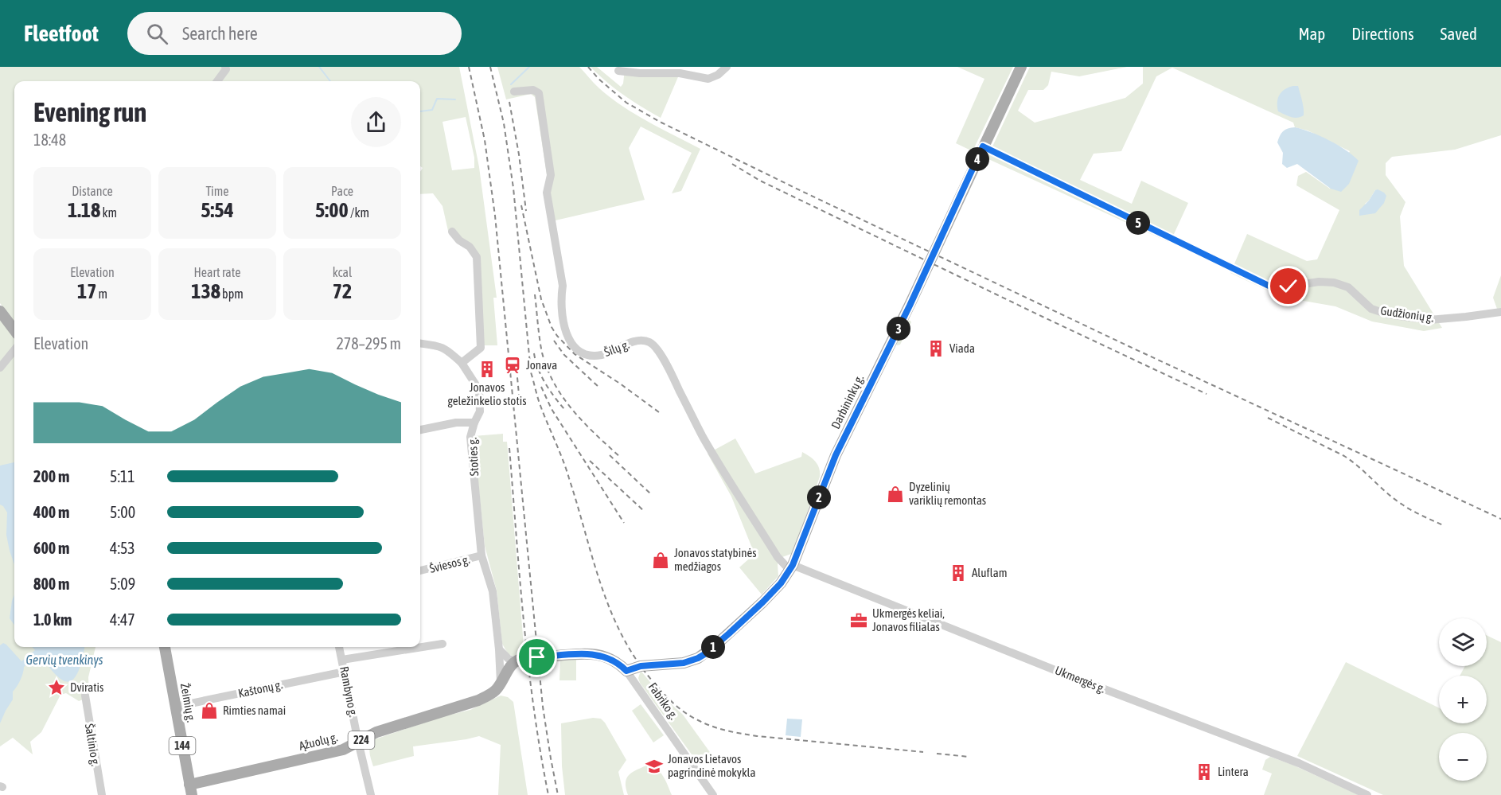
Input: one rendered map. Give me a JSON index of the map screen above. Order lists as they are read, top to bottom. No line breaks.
{"streets":{"main road":["Darbininkų g.","Fabriko g.","Žeimių g.","224","Ąžuolų g.","144"],"street":["Gudžionių g.","Šilų g.","Stoties g.","Šviesos g.","Ukmergės g.","Kaštonų g.","Rambyno g.","Šaltinio g."]},"crossings":[["Gudžionių g.","Darbininkų g."],["Šilų g.","Darbininkų g."],["Šilų g.","Ukmergės g."],["Darbininkų g.","Ukmergės g."],["Darbininkų g.","Fabriko g."],["Stoties g.","Šviesos g."],["Stoties g.","Ąžuolų g."],["Kaštonų g.","Rambyno g."],["Kaštonų g.","Žeimių g."],["Rambyno g.","Ąžuolų g."],["Fabriko g.","Ąžuolų g."],["Žeimių g.","Ąžuolų g."]],"water":["Gervių tvenkinys"],"places":{"building":["Viada","Jonavos geležinkelio stotis","Aluflam","Lintera"],"station":["Jonava"],"shop":["Dyzelinių variklių remontas","Jonavos statybinės medžiagos","Rimties namai"],"office":["Ukmergės keliai, Jonavos filialas"],"place":["Dviratis"],"school or university":["Jonavos Lietavos pagrindinė mokykla"]},"page":{"header":"Fleetfoot","search":"Search here","nav":["Map","Directions","Saved"],"heading":["Evening run","18:48"],"pins":["4","5","3","2","1"],"stats":[["Distance","1.18 km"],["Time","5:54"],["Pace","5:00 /km"],["Elevation","17 m"],["Heart rate","138 bpm"],["kcal","72"]],"chart":["Elevation","278–295 m"],"list":[{"name":"200 m","note":"5:11"},{"name":"400 m","note":"5:00"},{"name":"600 m","note":"4:53"},{"name":"800 m","note":"5:09"},{"name":"1.0 km","note":"4:47"}],"map_buttons":["+","−"]}}
